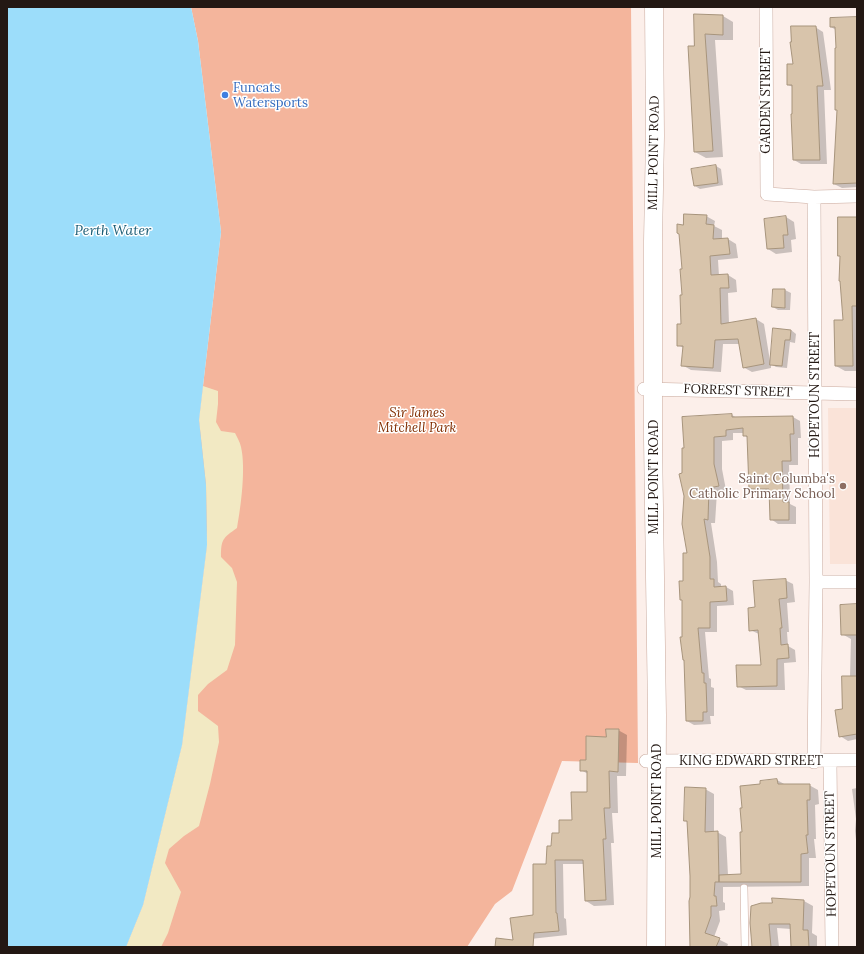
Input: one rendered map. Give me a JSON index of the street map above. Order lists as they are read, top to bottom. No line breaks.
{"streets":{"main road":["MILL POINT ROAD"],"street":["GARDEN STREET","FORREST STREET","HOPETOUN STREET","KING EDWARD STREET"]},"crossings":[["GARDEN STREET","HOPETOUN STREET"],["MILL POINT ROAD","FORREST STREET"],["MILL POINT ROAD","KING EDWARD STREET"],["FORREST STREET","HOPETOUN STREET"],["HOPETOUN STREET","KING EDWARD STREET"]],"water":["Perth Water"],"parks":["Sir James Mitchell Park"],"places":["Funcats Watersports","Saint Columba's Catholic Primary School"]}
